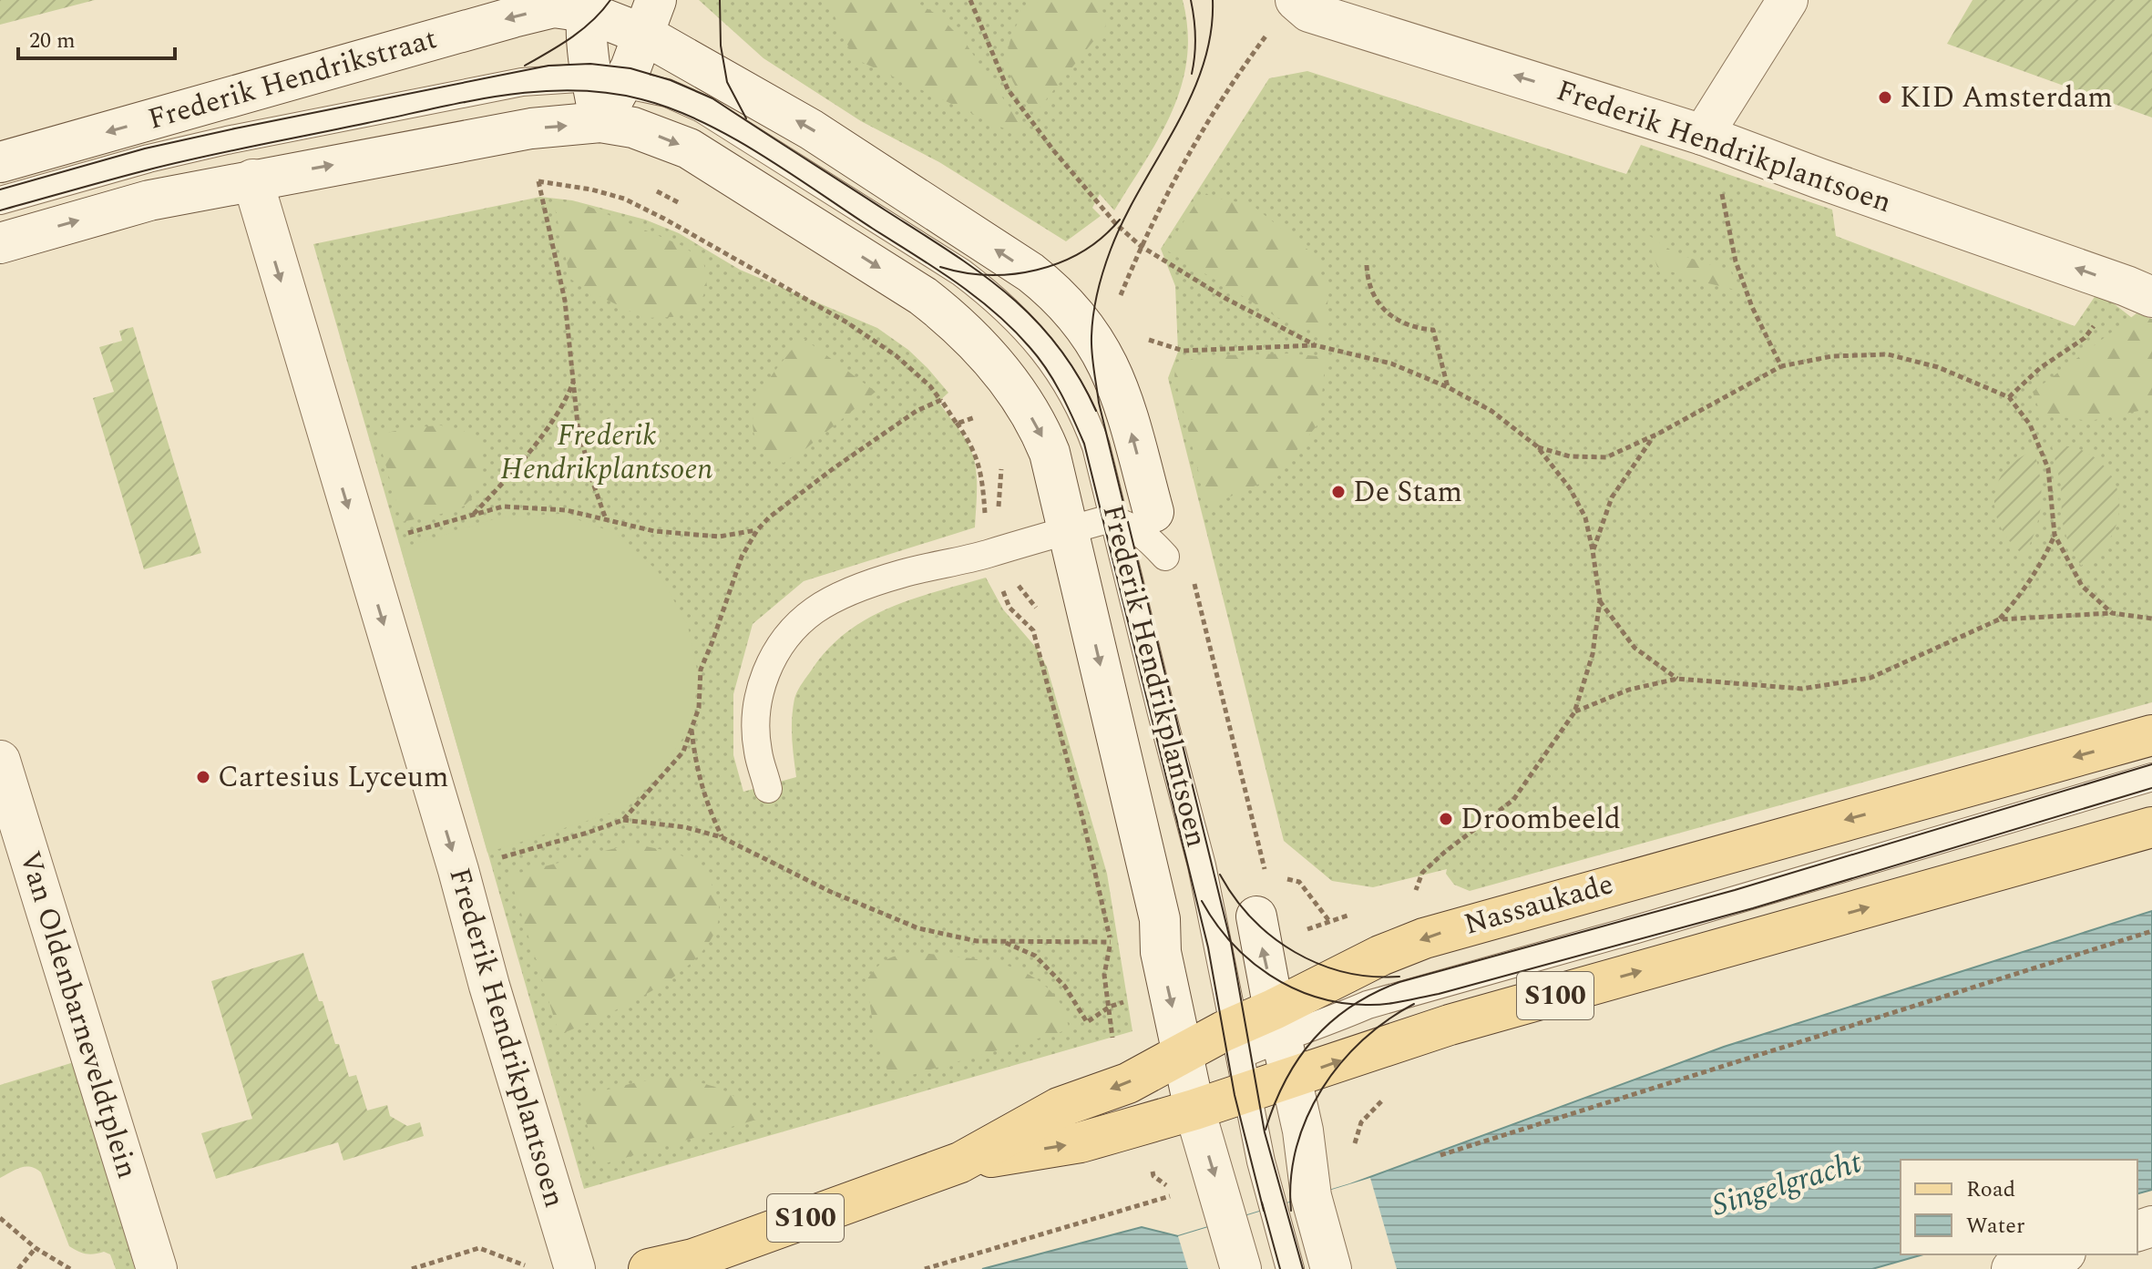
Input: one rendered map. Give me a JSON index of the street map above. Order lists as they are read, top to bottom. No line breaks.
{"streets":{"main road":["Nassaukade","S100"],"street":["Frederik Hendrikstraat","Frederik Hendrikplantsoen","Van Oldenbarneveldtplein"]},"crossings":[["Frederik Hendrikstraat","Frederik Hendrikplantsoen"],["Frederik Hendrikplantsoen","Nassaukade"]],"water":["Singelgracht"],"parks":["Frederik Hendrikplantsoen"],"places":["KID Amsterdam","De Stam","Cartesius Lyceum","Droombeeld"],"legend":["Road","Water"],"scale_bar":"20 m"}
